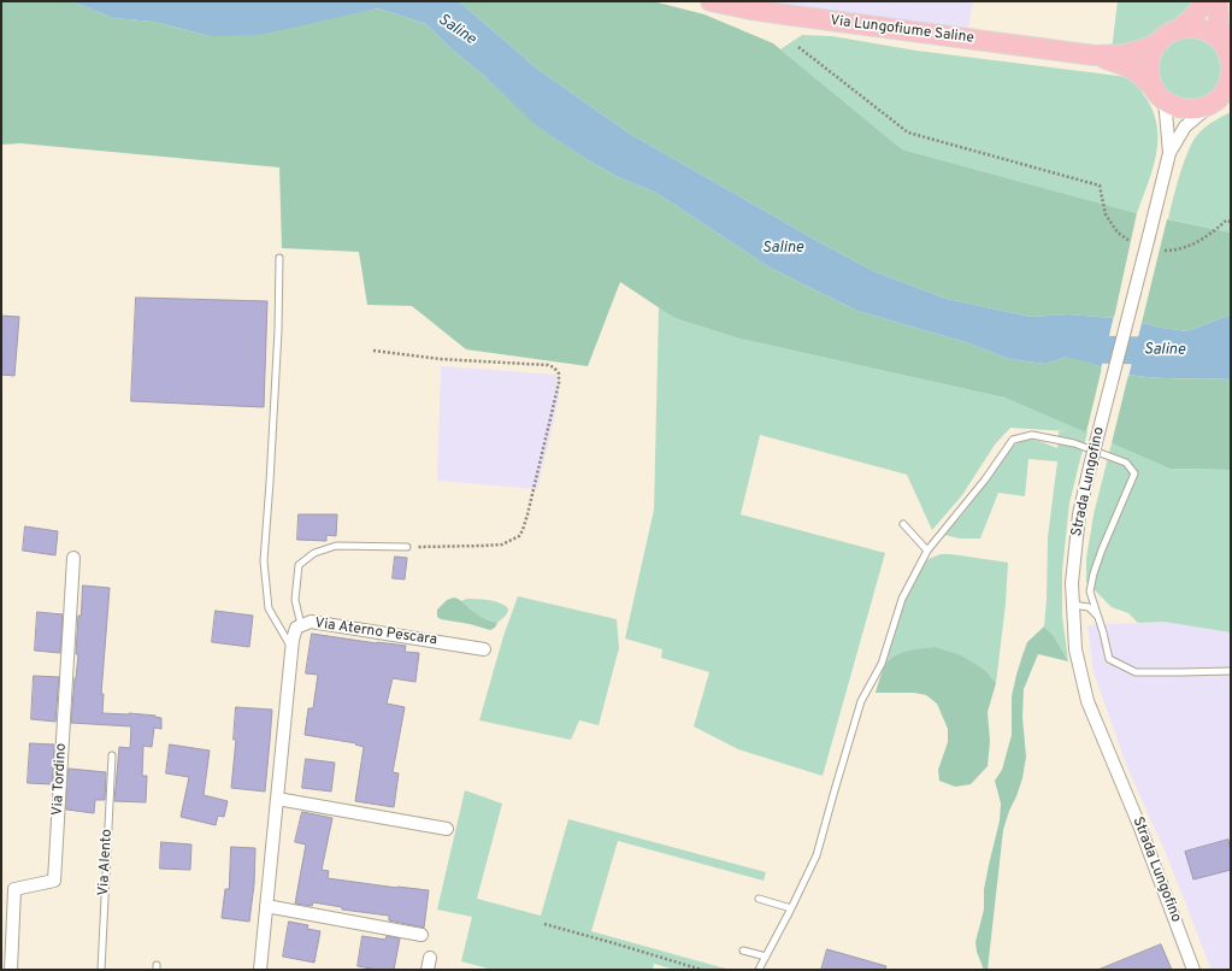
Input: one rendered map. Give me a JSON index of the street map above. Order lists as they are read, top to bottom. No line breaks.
{"streets":{"main road":["Via Lungofiume Saline"],"street":["Strada Lungofino","Via Aterno Pescara","Via Tordino"],"lane":["Via Alento"]},"crossings":[["Via Lungofiume Saline","Strada Lungofino"]],"water":["Saline"]}
